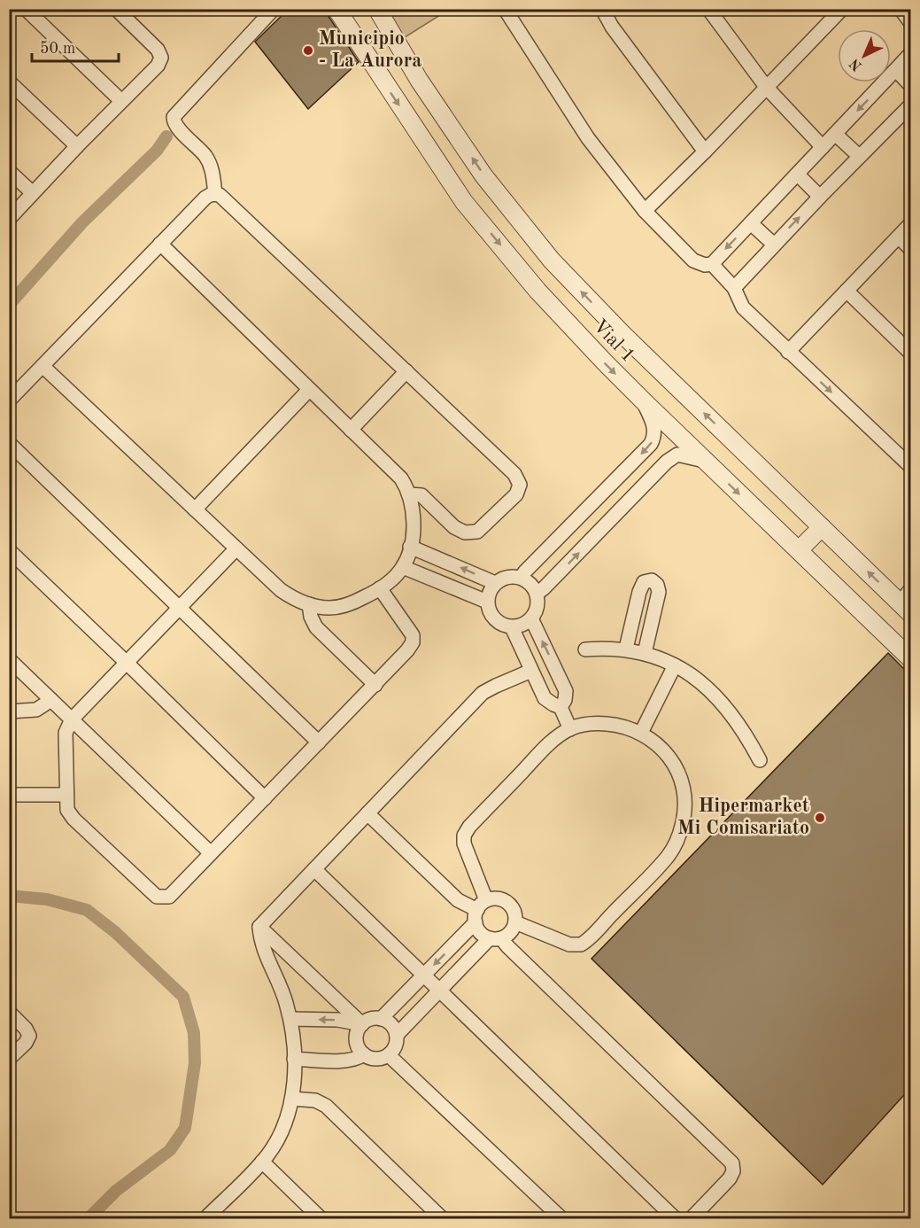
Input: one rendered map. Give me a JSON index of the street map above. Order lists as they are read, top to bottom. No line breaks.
{"streets":{"street":["Vial 1"]},"places":["Municipio - La Aurora","Hipermarket Mi Comisariato"],"scale_bar":"50 m","north":"bottom left"}
